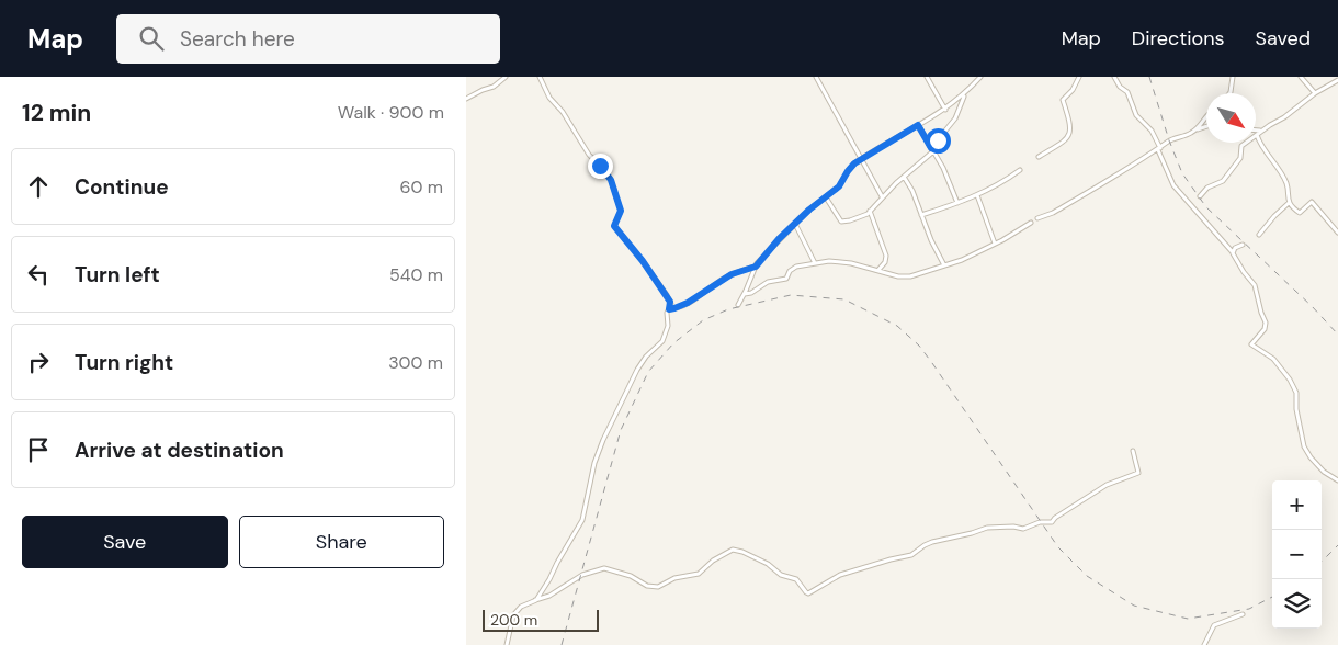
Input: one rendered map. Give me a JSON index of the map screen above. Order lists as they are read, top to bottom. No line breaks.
{"scale_bar":"200 m","north":"bottom right","page":{"header":"Map","search":"Search here","nav":["Map","Directions","Saved"],"heading":["12 min","Walk · 900 m"],"list":[["Continue","60 m"],["Turn left","540 m"],["Turn right","300 m"],"Arrive at destination"],"map_buttons":["+","−"],"buttons":["Save","Share"],"scale":"200 m"}}
